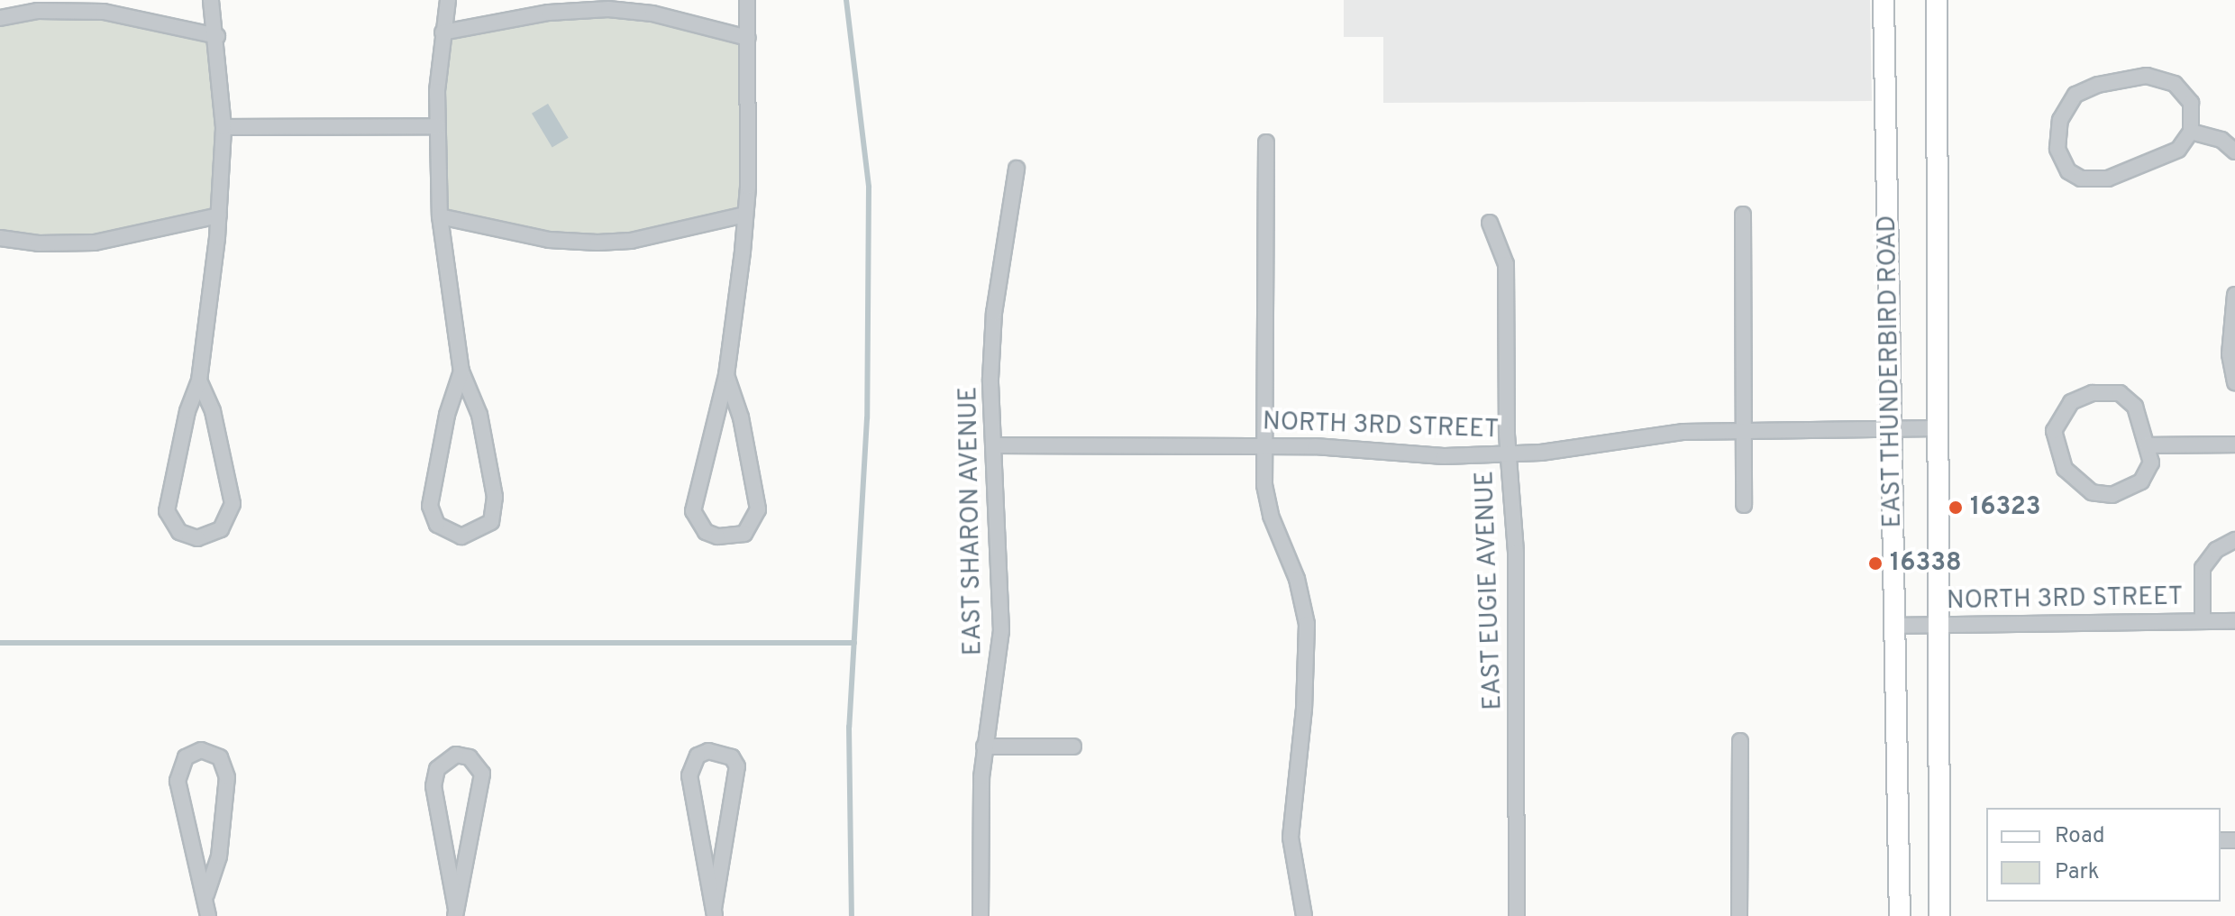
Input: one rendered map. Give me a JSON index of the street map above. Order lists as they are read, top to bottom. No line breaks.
{"streets":{"main road":["EAST THUNDERBIRD ROAD"],"street":["NORTH 3RD STREET","EAST SHARON AVENUE","EAST EUGIE AVENUE"]},"crossings":[["EAST THUNDERBIRD ROAD","NORTH 3RD STREET"],["NORTH 3RD STREET","EAST SHARON AVENUE"],["NORTH 3RD STREET","EAST EUGIE AVENUE"]],"places":["16323","16338"],"legend":["Road","Park"]}
